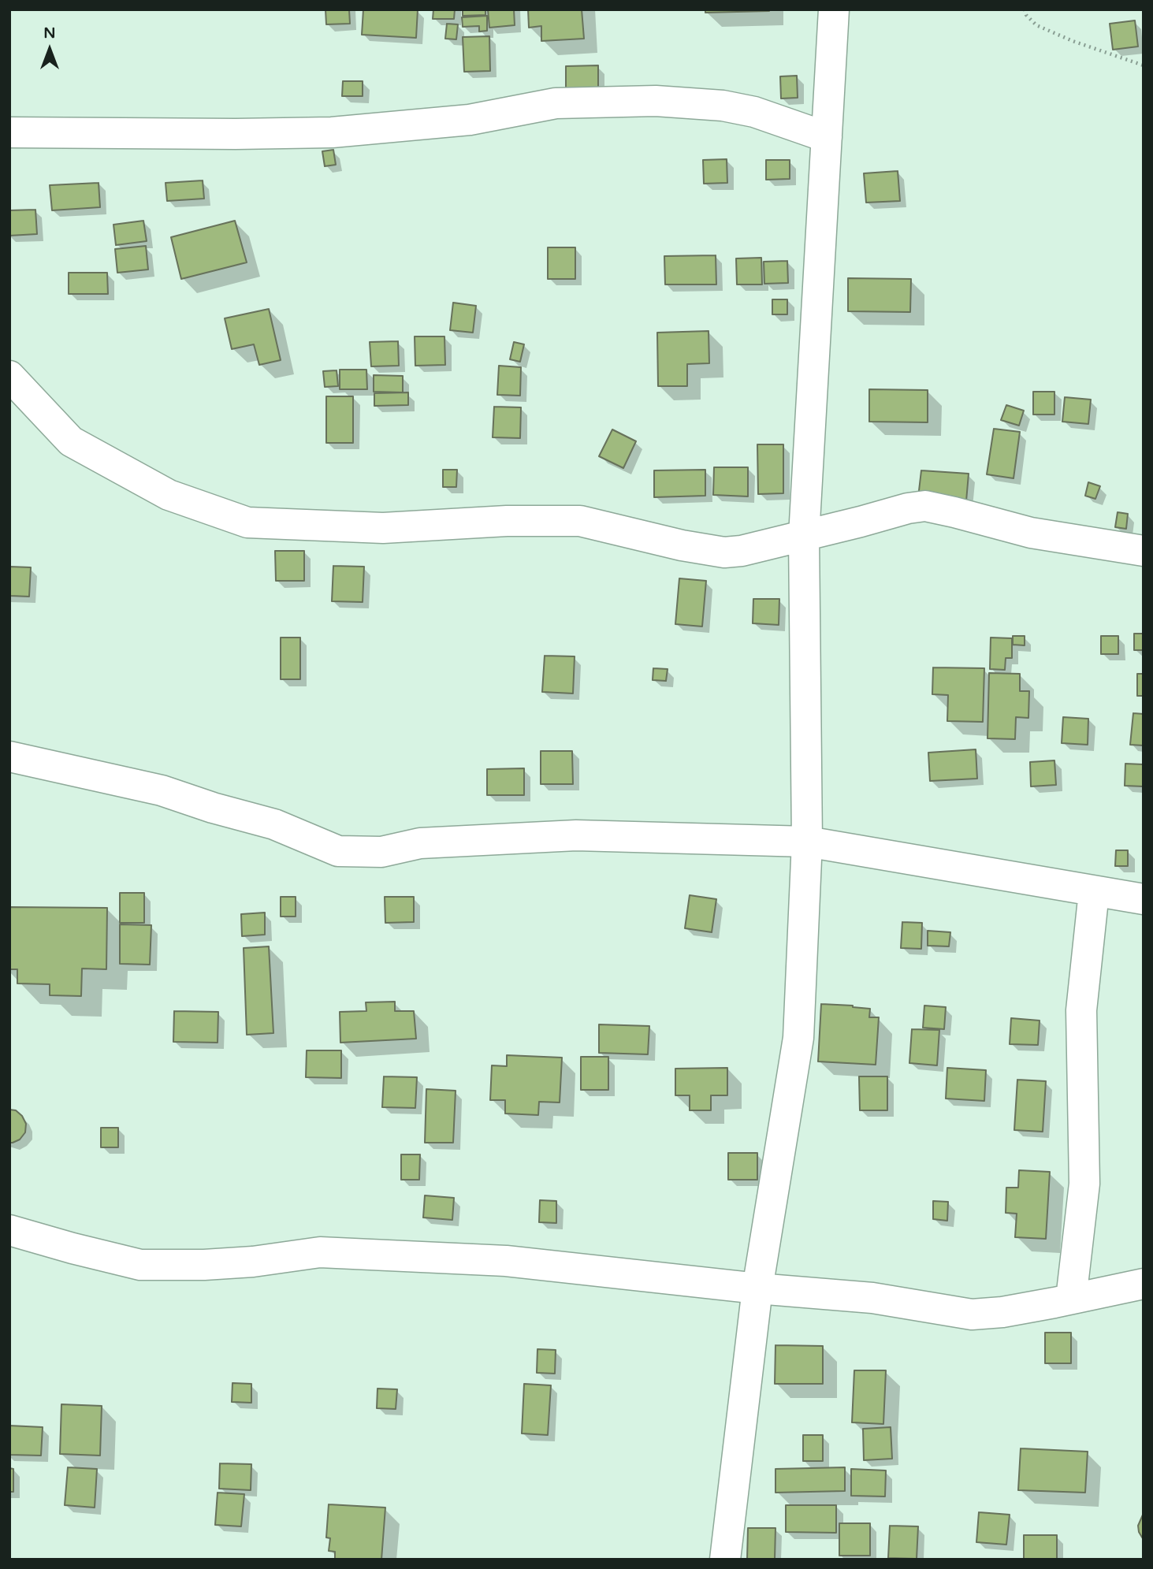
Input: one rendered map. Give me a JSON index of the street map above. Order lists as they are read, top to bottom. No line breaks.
{"north":"top"}
